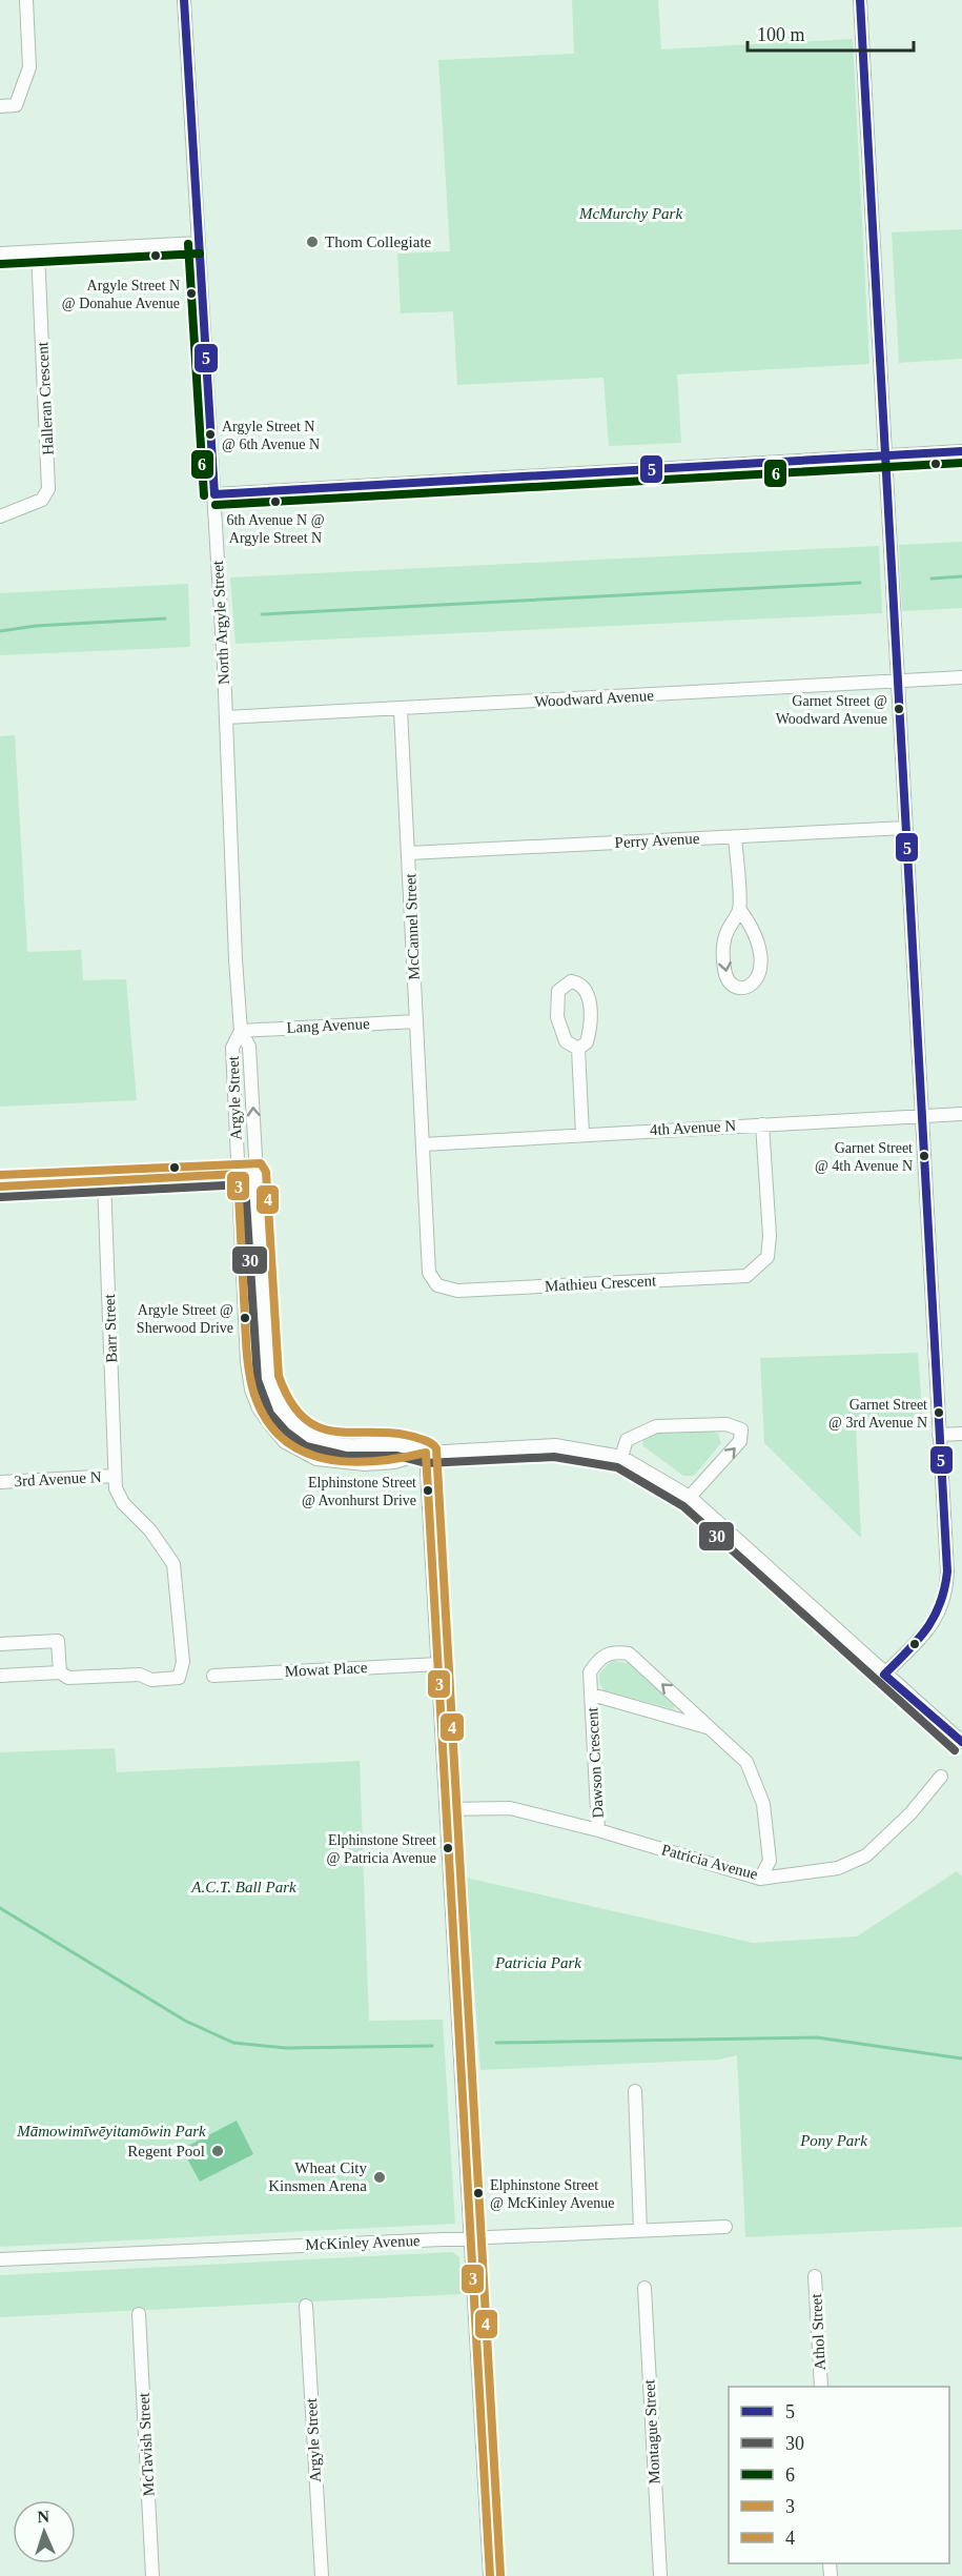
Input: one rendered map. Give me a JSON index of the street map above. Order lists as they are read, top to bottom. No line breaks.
{"streets":{"street":["Halleran Crescent","North Argyle Street","Woodward Avenue","Perry Avenue","McCannel Street","Lang Avenue","Argyle Street","4th Avenue N","Mathieu Crescent","Barr Street","3rd Avenue N","Mowat Place","Dawson Crescent","Patricia Avenue","McKinley Avenue","Athol Street","Montague Street","McTavish Street"]},"crossings":[["North Argyle Street","Woodward Avenue"],["North Argyle Street","Argyle Street"],["Woodward Avenue","McCannel Street"],["Woodward Avenue","Argyle Street"],["Perry Avenue","McCannel Street"],["McCannel Street","Lang Avenue"],["McCannel Street","4th Avenue N"],["McCannel Street","Mathieu Crescent"],["Lang Avenue","Argyle Street"],["4th Avenue N","Mathieu Crescent"],["Barr Street","3rd Avenue N"],["Dawson Crescent","Patricia Avenue"]],"parks":["McMurchy Park","A.C.T. Ball Park","Patricia Park","Māmowimīwēyitamōwin Park","Pony Park"],"places":["Thom Collegiate","Argyle Street N @ Donahue Avenue","Argyle Street N @ 6th Avenue N","6th Avenue N @ Argyle Street N","Garnet Street @ Woodward Avenue","Garnet Street @ 4th Avenue N","Argyle Street @ Sherwood Drive","Garnet Street @ 3rd Avenue N","Elphinstone Street @ Avonhurst Drive","Elphinstone Street @ Patricia Avenue","Regent Pool","Wheat City Kinsmen Arena","Elphinstone Street @ McKinley Avenue"],"lines":["transit line 5","transit line 6","transit line 4","transit line 3","transit line 30"],"legend":["5","30","6","3","4"],"scale_bar":"100 m","north":"top"}
